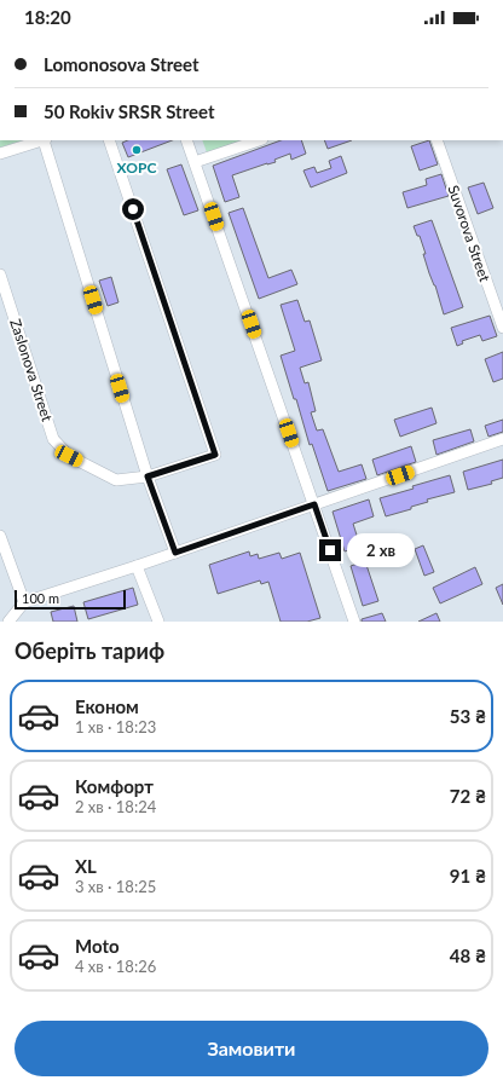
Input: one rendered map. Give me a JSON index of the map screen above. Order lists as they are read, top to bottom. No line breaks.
{"streets":{"street":["Suvorova Street","Zaslonova Street"]},"places":["ХОРС"],"scale_bar":"100 m","page":{"status":"18:20","banner":["Lomonosova Street","50 Rokiv SRSR Street"],"bubble":"2 хв","scale":"100 m","heading":"Оберіть тариф","list":[{"name":"Економ","note":"1 хв · 18:23","value":"53 ₴"},{"name":"Комфорт","note":"2 хв · 18:24","value":"72 ₴"},{"name":"XL","note":"3 хв · 18:25","value":"91 ₴"},{"name":"Moto","note":"4 хв · 18:26","value":"48 ₴"}],"buttons":"Замовити"}}
